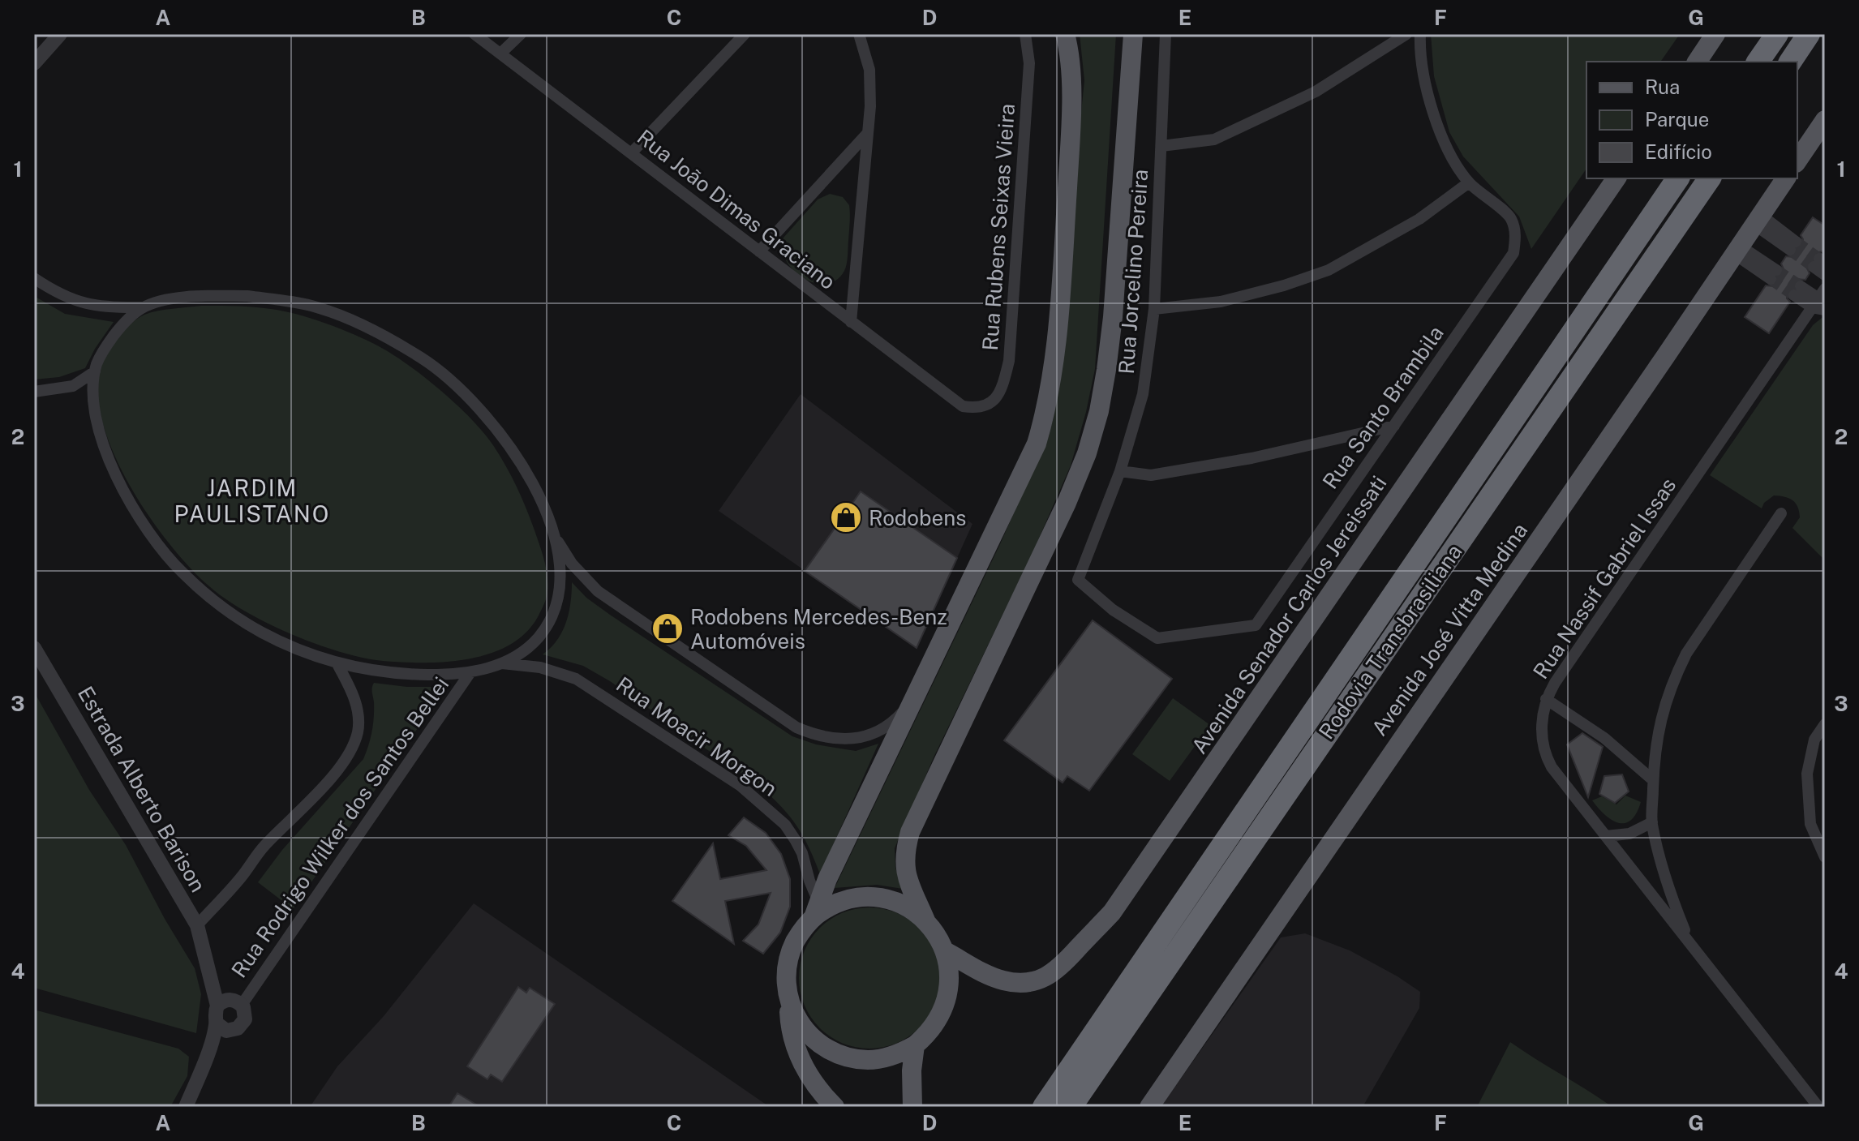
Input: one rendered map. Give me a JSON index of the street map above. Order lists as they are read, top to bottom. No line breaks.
{"streets":{"highway":["Rodovia Transbrasiliana"],"main road":["Avenida Senador Carlos Jereissati","Avenida José Vitta Medina"],"street":["Rua João Dimas Graciano","Rua Rubens Seixas Vieira","Rua Jorcelino Pereira","Rua Santo Brambila","Rua Nassif Gabriel Issas","Rua Moacir Morgon","Estrada Alberto Barison","Rua Rodrigo Wilker dos Santos Bellei"]},"crossings":[["Rua João Dimas Graciano","Rua Rubens Seixas Vieira"],["Rua Jorcelino Pereira","Rua Santo Brambila"],["Avenida Senador Carlos Jereissati","Rua Moacir Morgon"],["Estrada Alberto Barison","Rua Rodrigo Wilker dos Santos Bellei"]],"districts":["JARDIM PAULISTANO"],"places":{"shop":["Rodobens","Rodobens Mercedes-Benz Automóveis"]},"legend":["Rua","Parque","Edifício"],"grid":{"columns":["A","B","C","D","E","F","G"],"rows":["1","2","3","4"]}}
